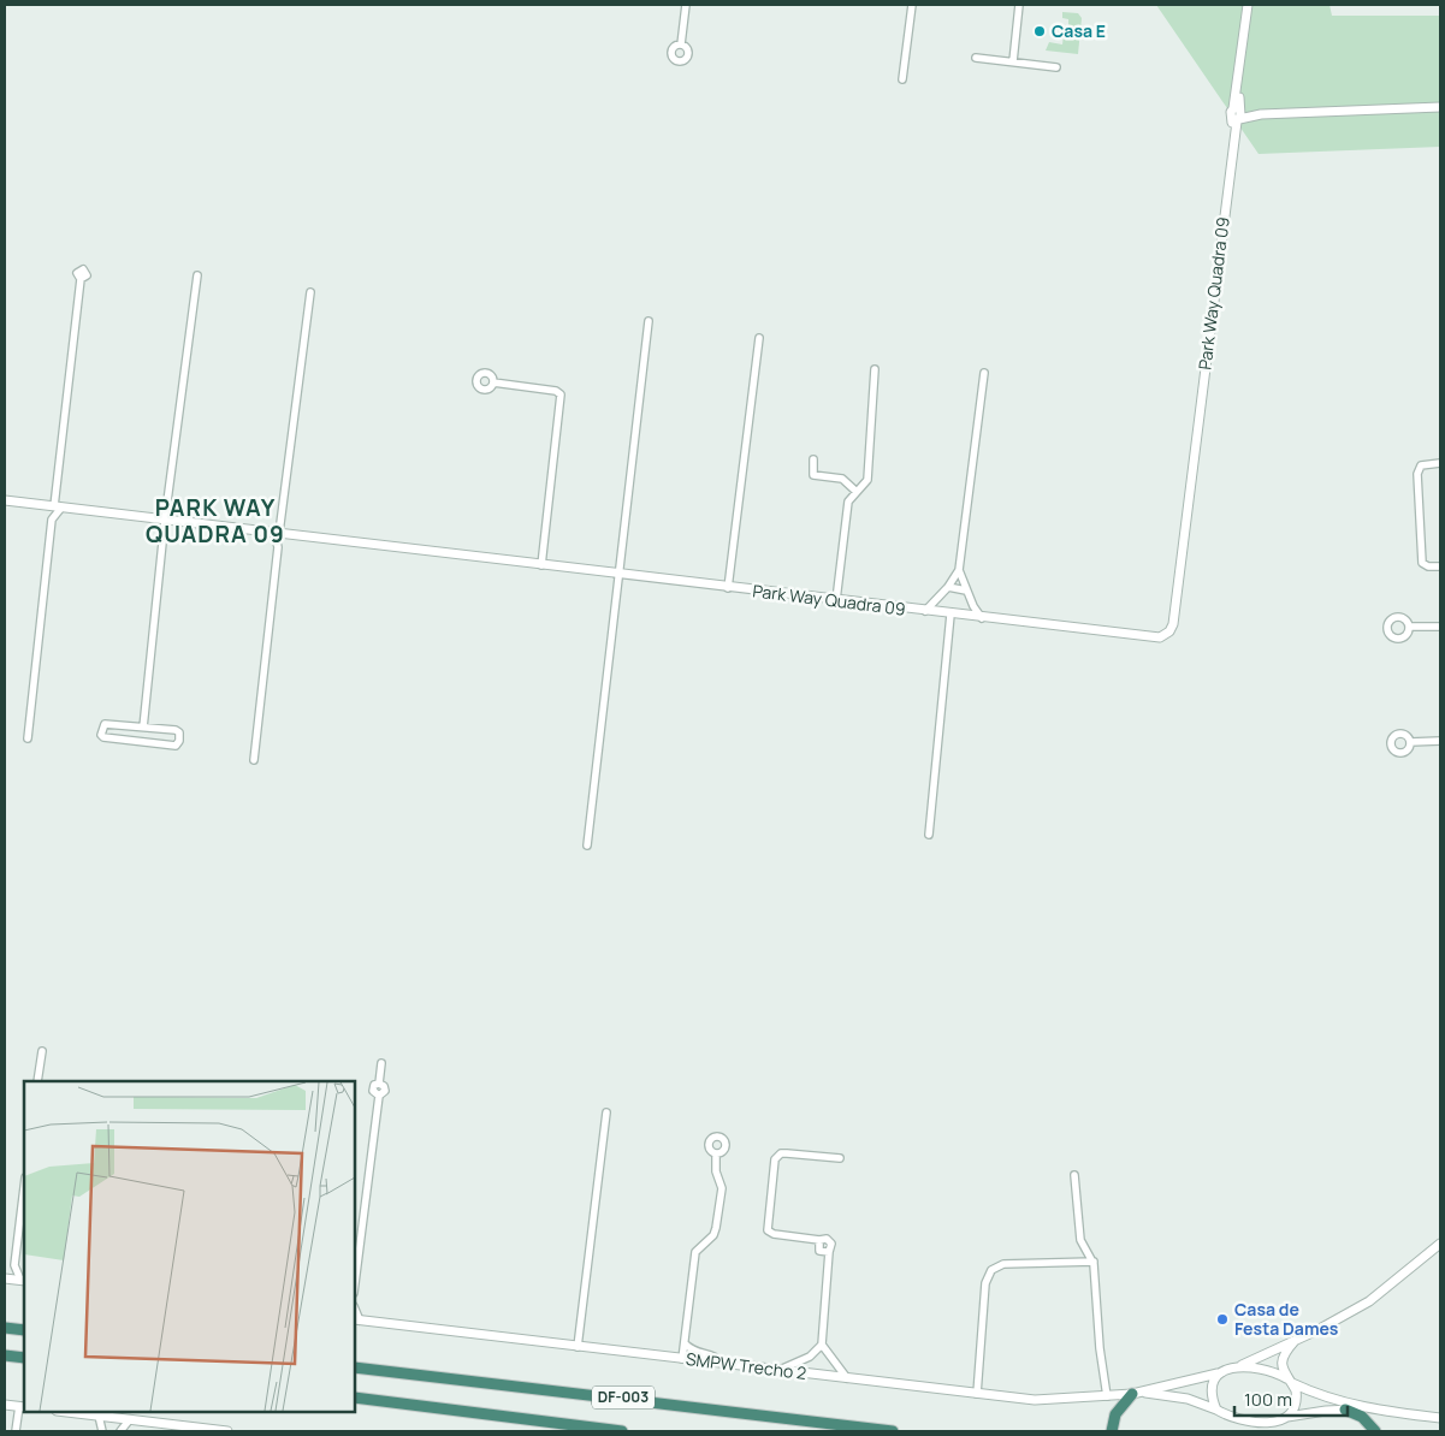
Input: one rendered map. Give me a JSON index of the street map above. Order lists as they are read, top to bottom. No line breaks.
{"streets":{"highway":["DF-003"],"street":["Park Way Quadra 09","SMPW Trecho 2"]},"districts":["PARK WAY QUADRA 09"],"places":["Casa E","Casa de Festa Dames"],"scale_bar":"100 m"}
